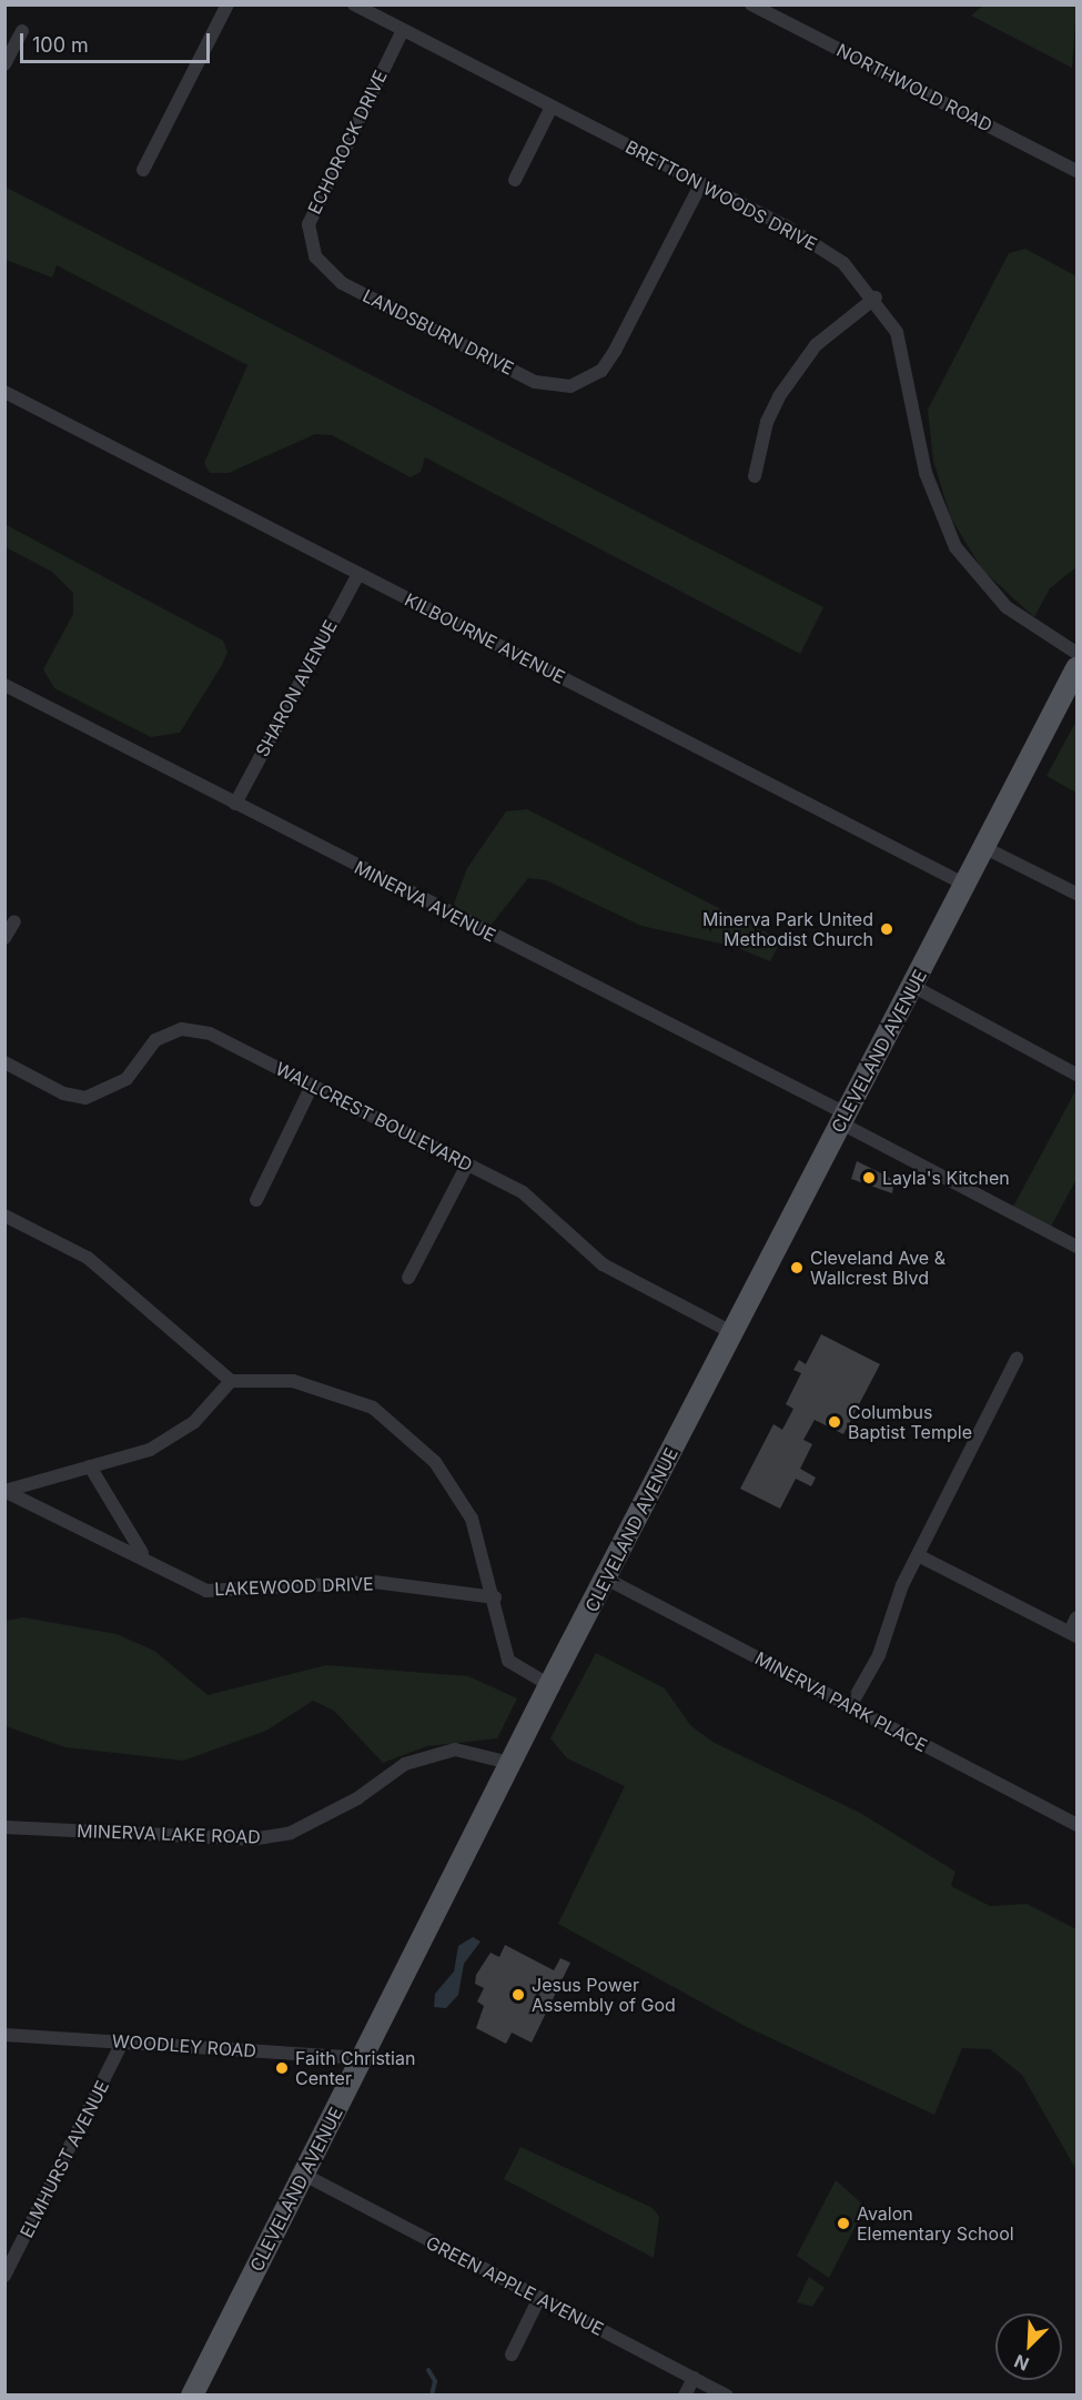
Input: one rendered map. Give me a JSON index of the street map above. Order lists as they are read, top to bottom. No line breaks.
{"streets":{"main road":["CLEVELAND AVENUE"],"street":["NORTHWOLD ROAD","ECHOROCK DRIVE","BRETTON WOODS DRIVE","LANDSBURN DRIVE","KILBOURNE AVENUE","SHARON AVENUE","MINERVA AVENUE","WALLCREST BOULEVARD","LAKEWOOD DRIVE","MINERVA PARK PLACE","MINERVA LAKE ROAD","WOODLEY ROAD","ELMHURST AVENUE","GREEN APPLE AVENUE"]},"crossings":[["ECHOROCK DRIVE","BRETTON WOODS DRIVE"],["ECHOROCK DRIVE","LANDSBURN DRIVE"],["BRETTON WOODS DRIVE","LANDSBURN DRIVE"],["KILBOURNE AVENUE","SHARON AVENUE"],["KILBOURNE AVENUE","CLEVELAND AVENUE"],["SHARON AVENUE","MINERVA AVENUE"],["MINERVA AVENUE","CLEVELAND AVENUE"],["CLEVELAND AVENUE","WALLCREST BOULEVARD"],["CLEVELAND AVENUE","MINERVA PARK PLACE"],["CLEVELAND AVENUE","MINERVA LAKE ROAD"],["CLEVELAND AVENUE","WOODLEY ROAD"],["CLEVELAND AVENUE","GREEN APPLE AVENUE"],["WOODLEY ROAD","ELMHURST AVENUE"]],"places":["Minerva Park United Methodist Church","Layla's Kitchen","Cleveland Ave & Wallcrest Blvd","Columbus Baptist Temple","Jesus Power Assembly of God","Faith Christian Center","Avalon Elementary School"],"scale_bar":"100 m","north":"bottom left"}
